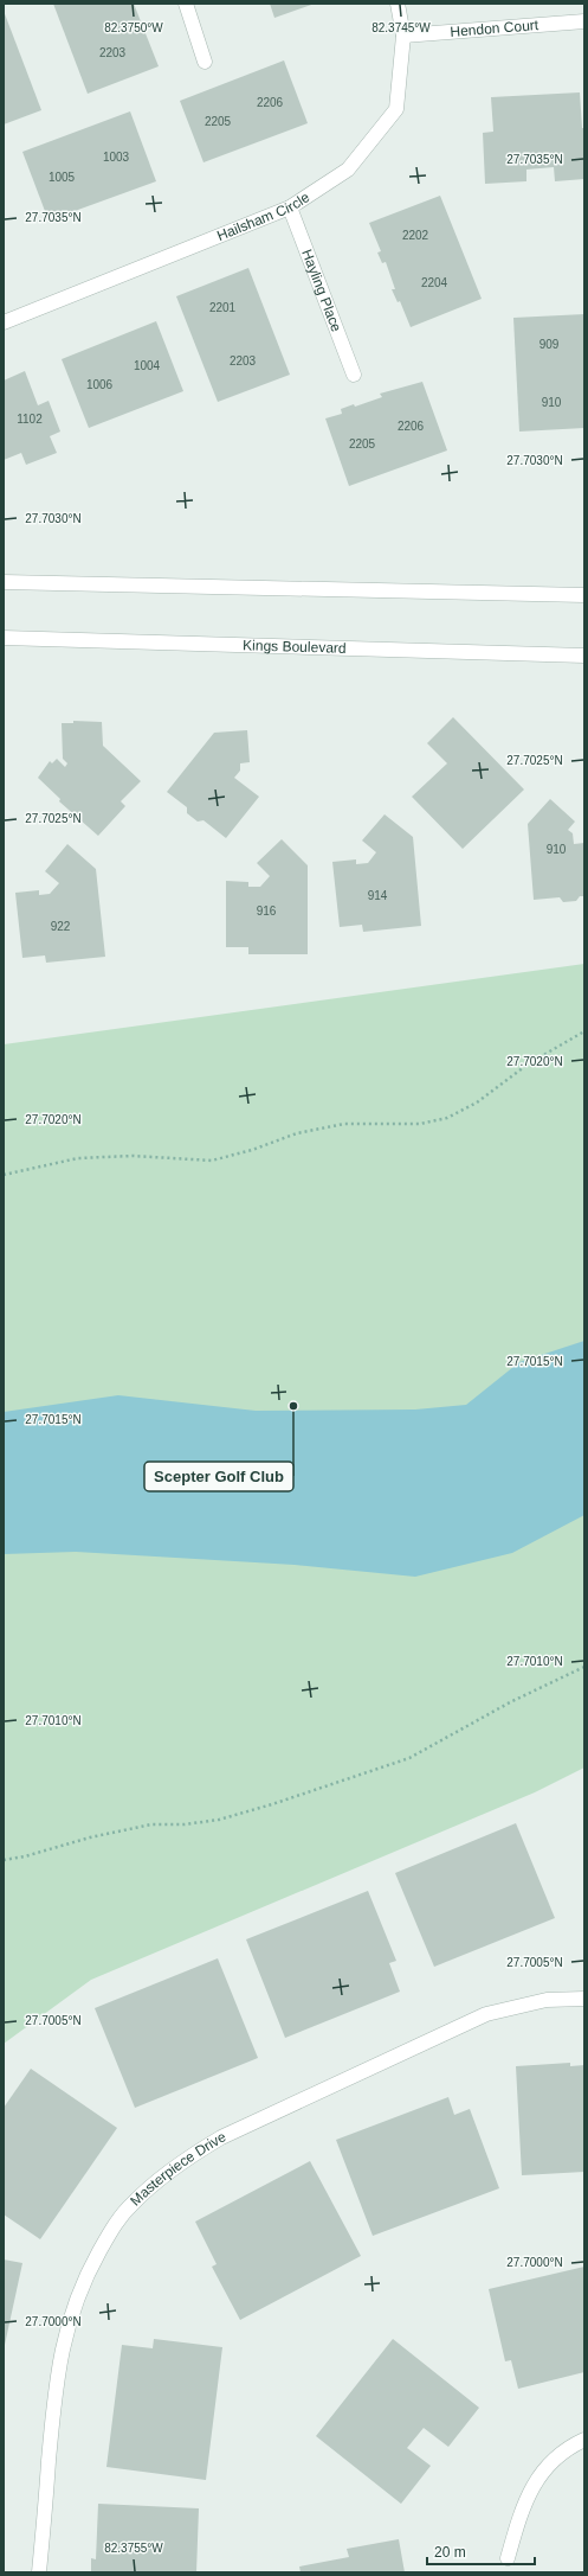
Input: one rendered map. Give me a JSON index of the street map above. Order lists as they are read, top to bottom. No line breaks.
{"streets":{"street":["Hendon Court","Hailsham Circle","Hayling Place","Kings Boulevard","Masterpiece Drive"]},"crossings":[["Hendon Court","Hailsham Circle"],["Hailsham Circle","Hayling Place"]],"places":["Scepter Golf Club"],"house_numbers":["2203","2206","2205","1003","1005","2202","2204","2201","909","2203","1004","1006","910","1102","2206","2205","910","914","916","922"],"scale_bar":"20 m","coordinates":["82.3750°W","82.3745°W","27.7035°N","27.7030°N","27.7025°N","27.7020°N","27.7015°N","27.7010°N","27.7005°N","27.7000°N","82.3755°W"]}
